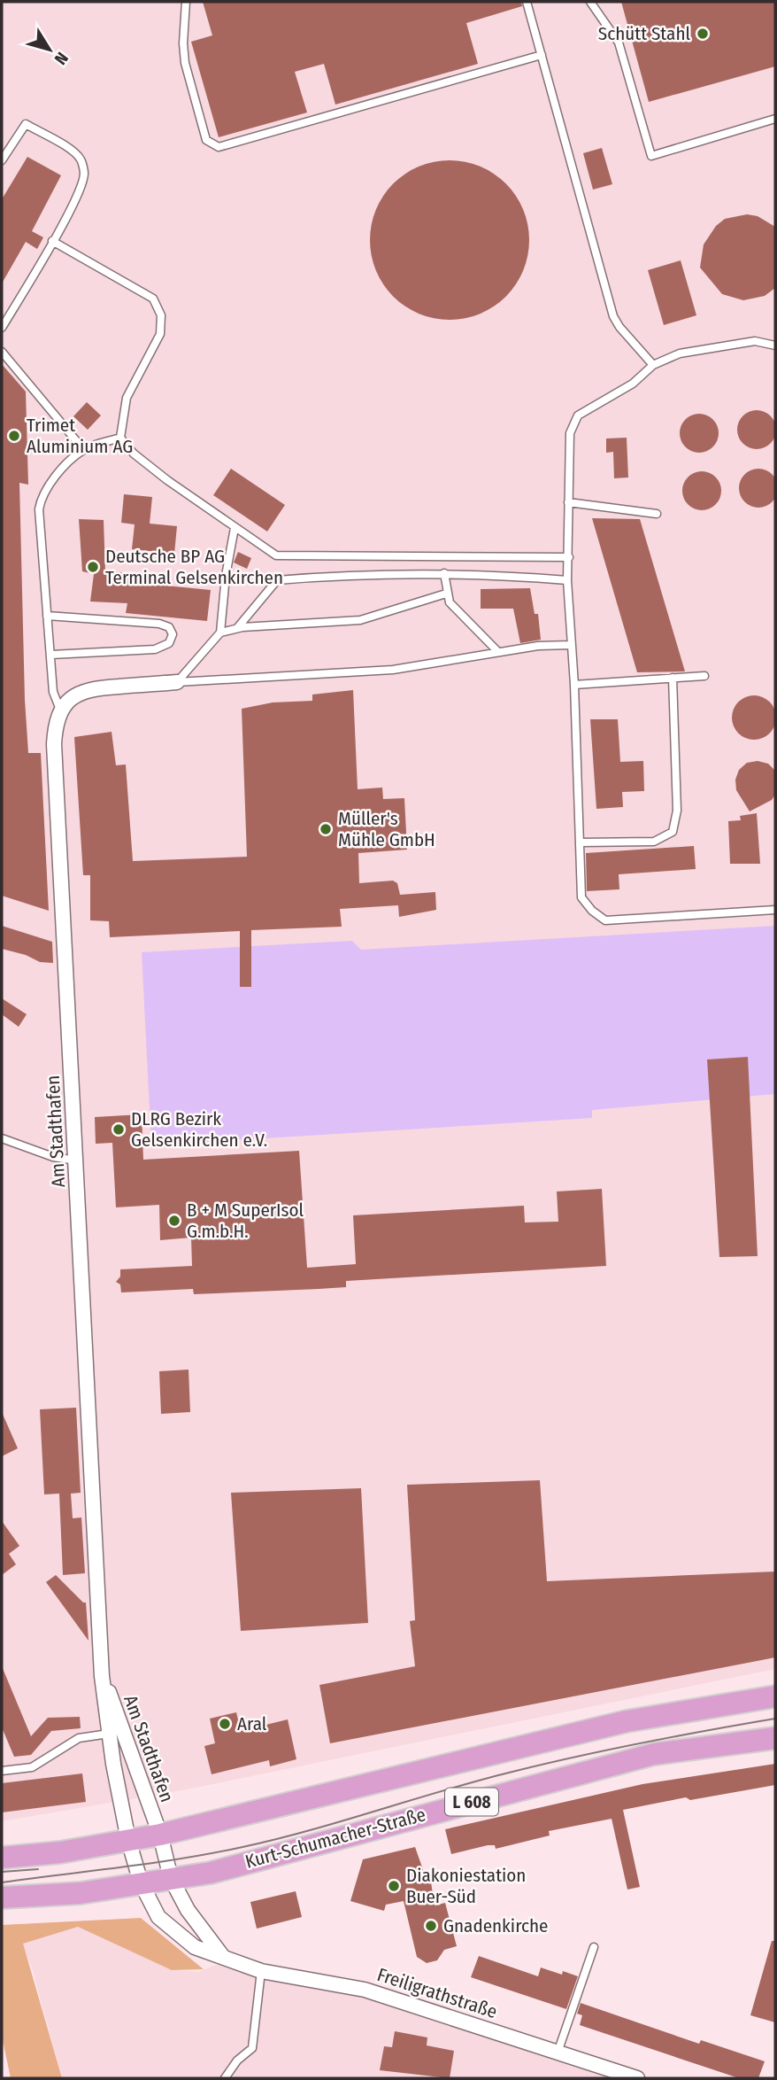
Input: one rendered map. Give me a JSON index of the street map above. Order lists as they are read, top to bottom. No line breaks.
{"streets":{"main road":["L 608","Kurt-Schumacher-Straße"],"street":["Am Stadthafen","Freiligrathstraße"]},"crossings":[["Am Stadthafen","L 608"],["Am Stadthafen","Freiligrathstraße"],["L 608","Freiligrathstraße"],["Kurt-Schumacher-Straße","Freiligrathstraße"]],"places":["Schütt Stahl","Trimet Aluminium AG","Deutsche BP AG Terminal Gelsenkirchen","Müller's Mühle GmbH","DLRG Bezirk Gelsenkirchen e.V.","B + M SuperIsol G.m.b.H.","Aral","Diakoniestation Buer-Süd","Gnadenkirche"],"north":"bottom right"}
